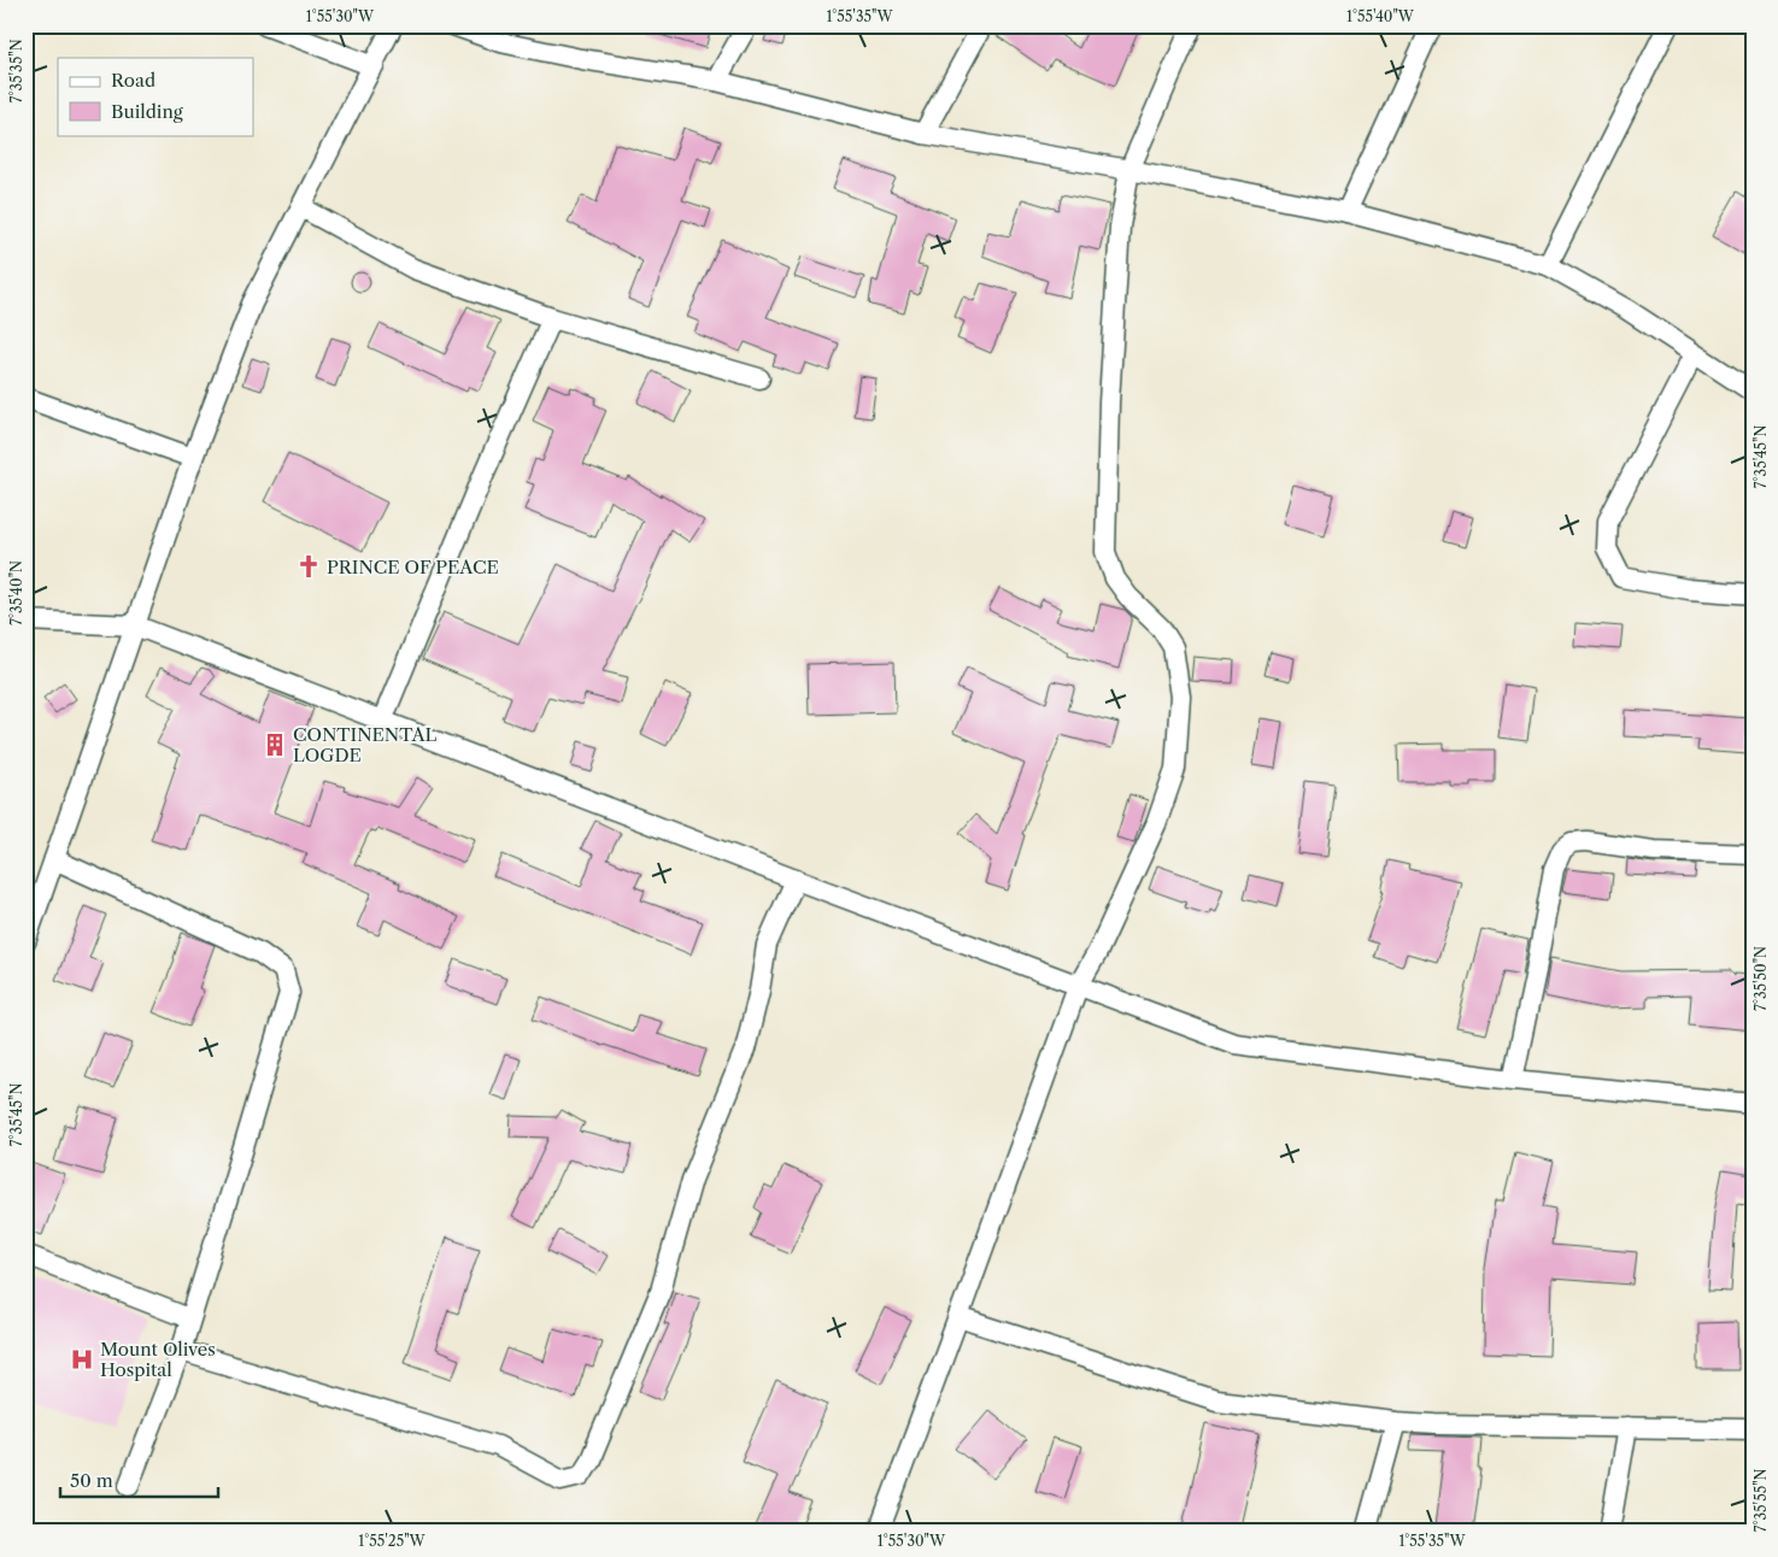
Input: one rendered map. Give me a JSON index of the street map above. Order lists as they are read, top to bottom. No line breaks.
{"places":{"church":["PRINCE OF PEACE"],"building":["CONTINENTAL LOGDE"],"hospital":["Mount Olives Hospital"]},"legend":["Road","Building"],"scale_bar":"50 m","coordinates":["1°55'30\"W","1°55'35\"W","1°55'40\"W","7°35'35\"N","7°35'45\"N","7°35'40\"N","7°35'50\"N","7°35'55\"N","1°55'25\"W"]}
